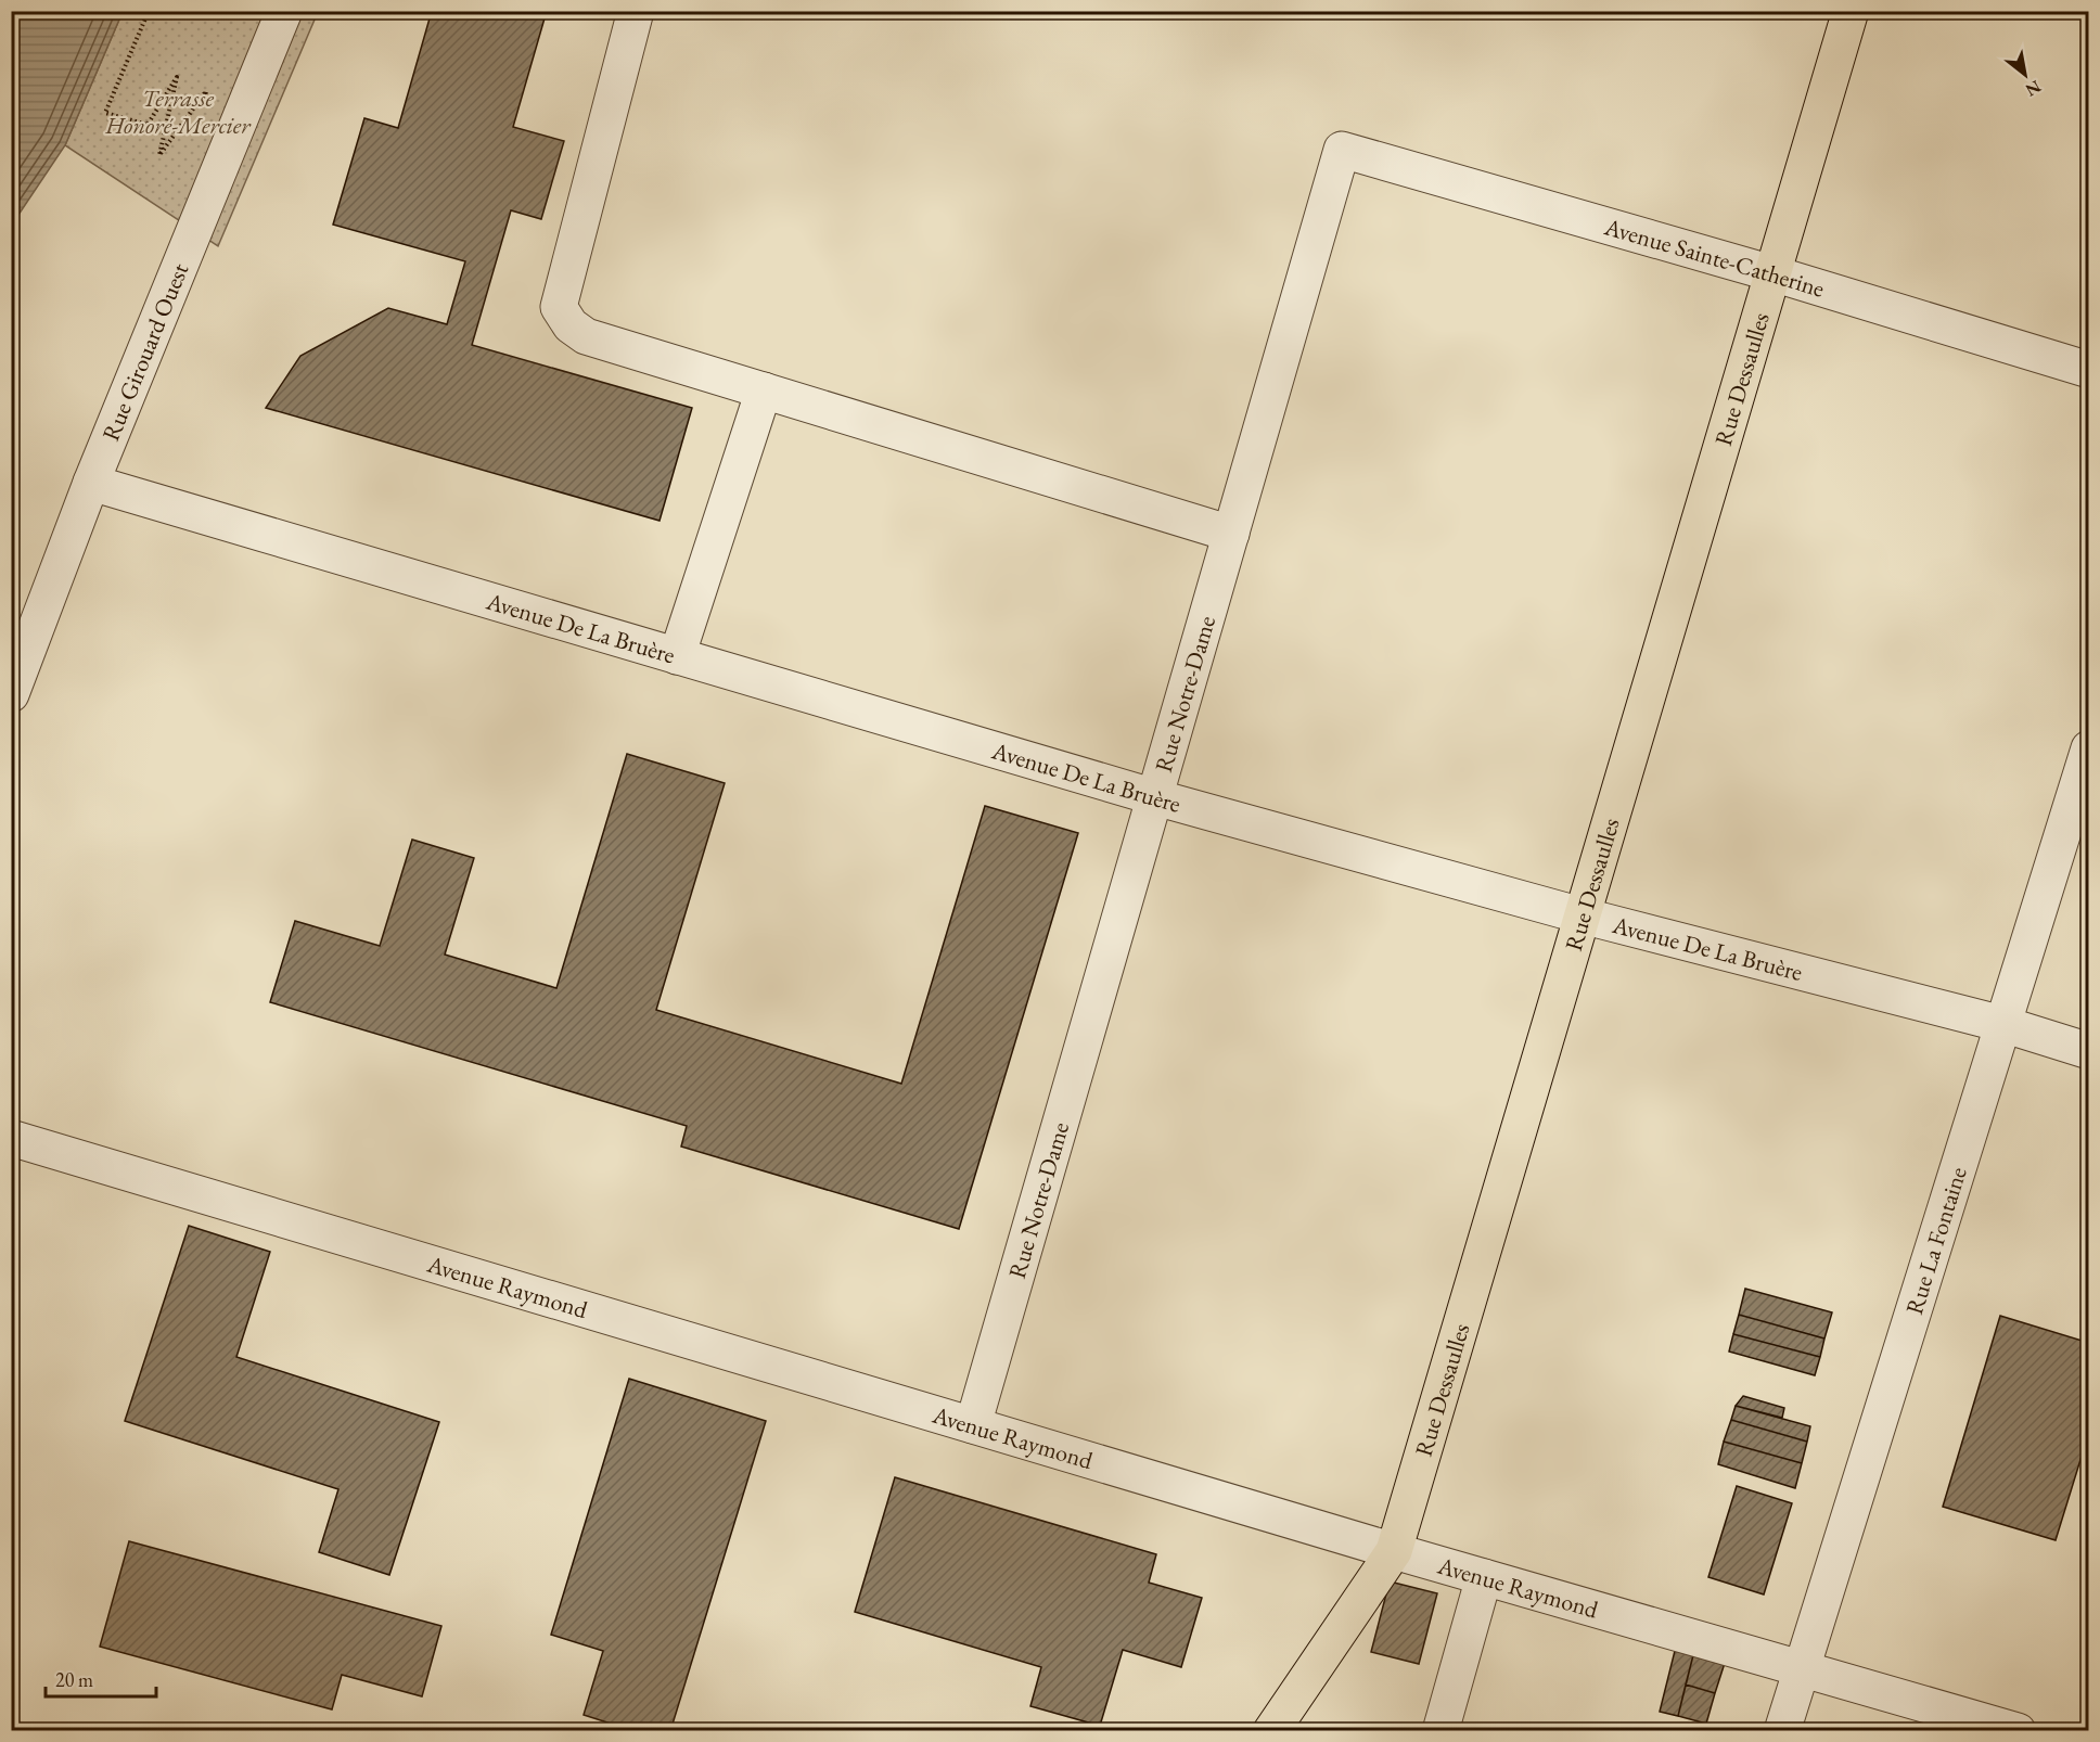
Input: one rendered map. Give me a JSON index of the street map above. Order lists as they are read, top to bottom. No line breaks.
{"streets":{"main road":["Rue Dessaulles"],"street":["Avenue Sainte-Catherine","Rue Girouard Ouest","Avenue De La Bruère","Rue Notre-Dame","Rue La Fontaine","Avenue Raymond"]},"crossings":[["Avenue Sainte-Catherine","Rue Dessaulles"],["Avenue Sainte-Catherine","Rue Notre-Dame"],["Rue Girouard Ouest","Avenue De La Bruère"],["Rue Dessaulles","Avenue De La Bruère"],["Rue Dessaulles","Avenue Raymond"],["Avenue De La Bruère","Rue Notre-Dame"],["Avenue De La Bruère","Rue La Fontaine"],["Rue Notre-Dame","Avenue Raymond"],["Rue La Fontaine","Avenue Raymond"]],"parks":["Terrasse Honoré-Mercier"],"scale_bar":"20 m","north":"bottom right"}
